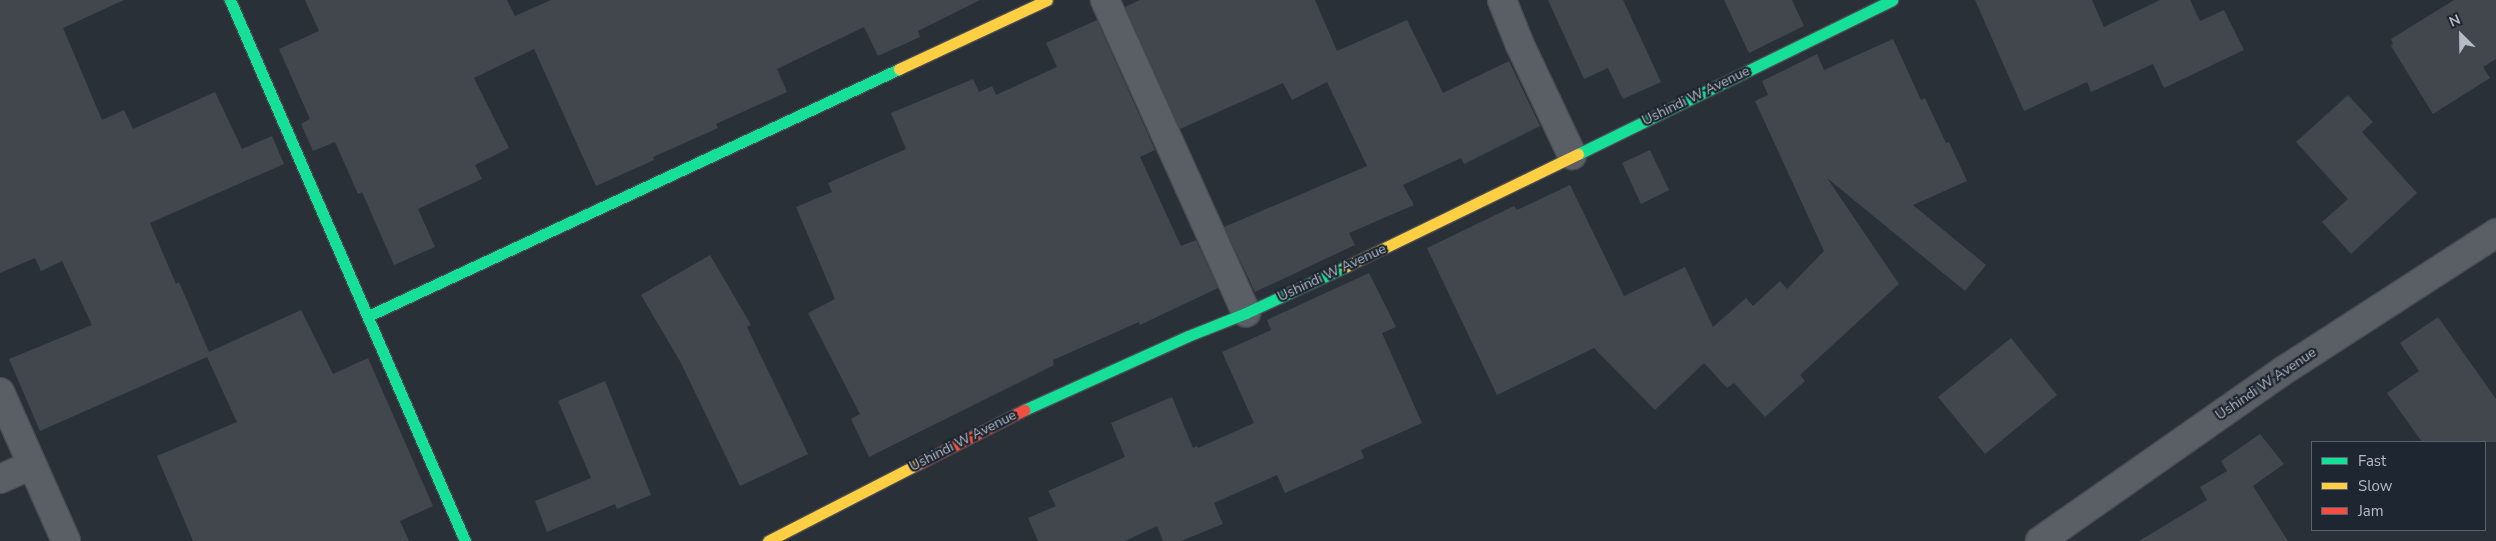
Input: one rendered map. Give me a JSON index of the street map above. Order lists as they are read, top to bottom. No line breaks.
{"streets":{"street":["Ushindi W Avenue"]},"legend":["Fast","Slow","Jam"],"north":"top left"}
